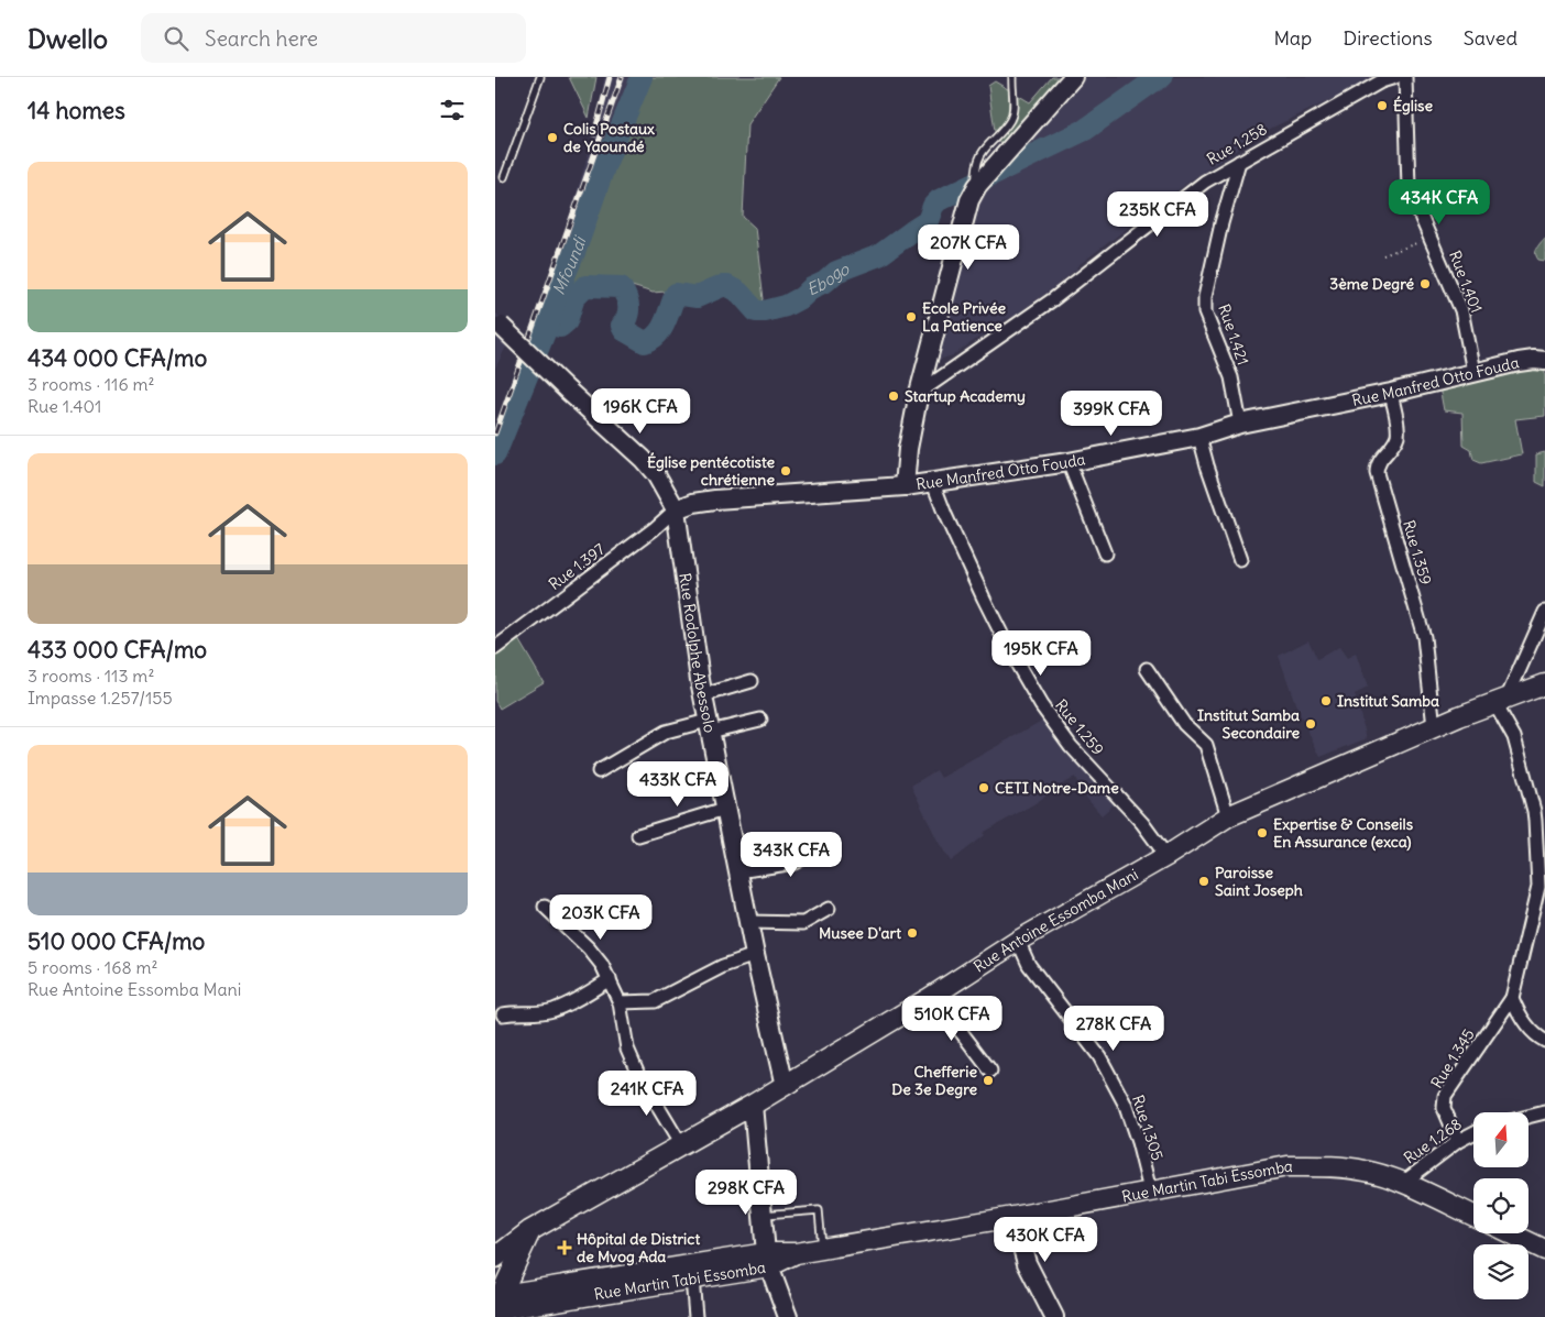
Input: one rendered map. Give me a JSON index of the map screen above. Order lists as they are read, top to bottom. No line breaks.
{"streets":{"main road":["Rue Antoine Essomba Mani","Rue Martin Tabi Essomba"],"street":["Rue 1.258","Rue 1.401","Rue 1.421","Rue Manfred Otto Fouda","Rue 1.359","Rue 1.397","Rue Rodolphe Abessolo","Rue 1.259","Rue 1.345","Rue 1.305","Rue 1.268"]},"crossings":[["Rue 1.258","Rue 1.421"],["Rue 1.401","Rue Manfred Otto Fouda"],["Rue 1.421","Rue Manfred Otto Fouda"],["Rue Manfred Otto Fouda","Rue 1.359"],["Rue Manfred Otto Fouda","Rue 1.397"],["Rue Manfred Otto Fouda","Rue Rodolphe Abessolo"],["Rue Manfred Otto Fouda","Rue 1.259"],["Rue 1.359","Rue Antoine Essomba Mani"],["Rue 1.397","Rue Rodolphe Abessolo"],["Rue Rodolphe Abessolo","Rue Antoine Essomba Mani"],["Rue 1.259","Rue Antoine Essomba Mani"],["Rue Antoine Essomba Mani","Rue 1.305"],["Rue 1.345","Rue 1.268"],["Rue 1.305","Rue Martin Tabi Essomba"],["Rue 1.268","Rue Martin Tabi Essomba"]],"water":["Mfoundi","Ebogo"],"places":{"other":["Église","Colis Postaux de Yaoundé","3ème Degré","Ecole Privée La Patience","Startup Academy","Église pentécotiste chrétienne","Institut Samba","Institut Samba Secondaire","CETI Notre-Dame","Expertise & Conseils En Assurance (exca)","Paroisse Saint Joseph","Musee D'art","Chefferie De 3e Degre"],"health":["Hôpital de District de Mvog Ada"]},"north":"top","page":{"header":"Dwello","search":"Search here","nav":["Map","Directions","Saved"],"heading":"14 homes","list":[{"name":"434 000 CFA/mo","note":"3 rooms · 116 m² · Rue 1.401"},{"name":"433 000 CFA/mo","note":"3 rooms · 113 m² · Impasse 1.257/155"},{"name":"510 000 CFA/mo","note":"5 rooms · 168 m² · Rue Antoine Essomba Mani"}],"price":["434K CFA","235K CFA","207K CFA","196K CFA","399K CFA","195K CFA","433K CFA","343K CFA","203K CFA","510K CFA","278K CFA","241K CFA","298K CFA","430K CFA"]}}
